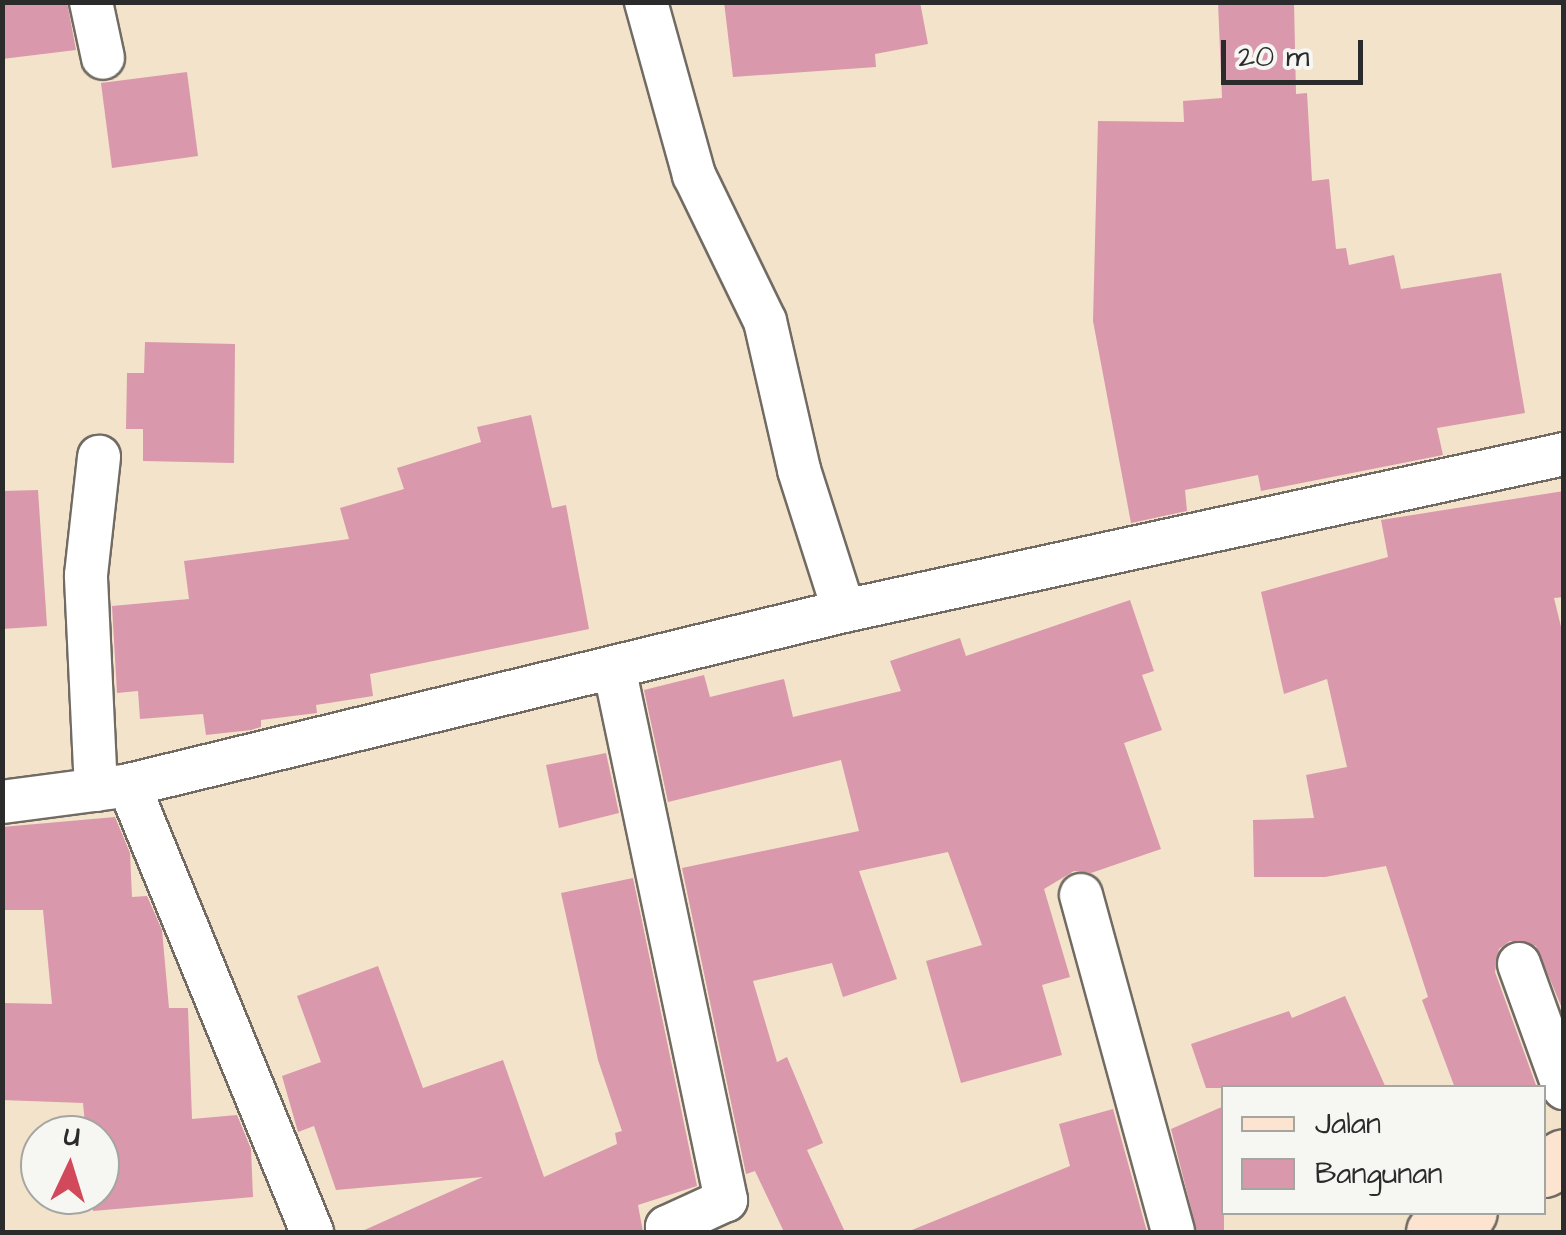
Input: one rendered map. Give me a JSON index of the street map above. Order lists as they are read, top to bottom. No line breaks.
{"legend":["Jalan","Bangunan"],"scale_bar":"20 m","north":"top"}
